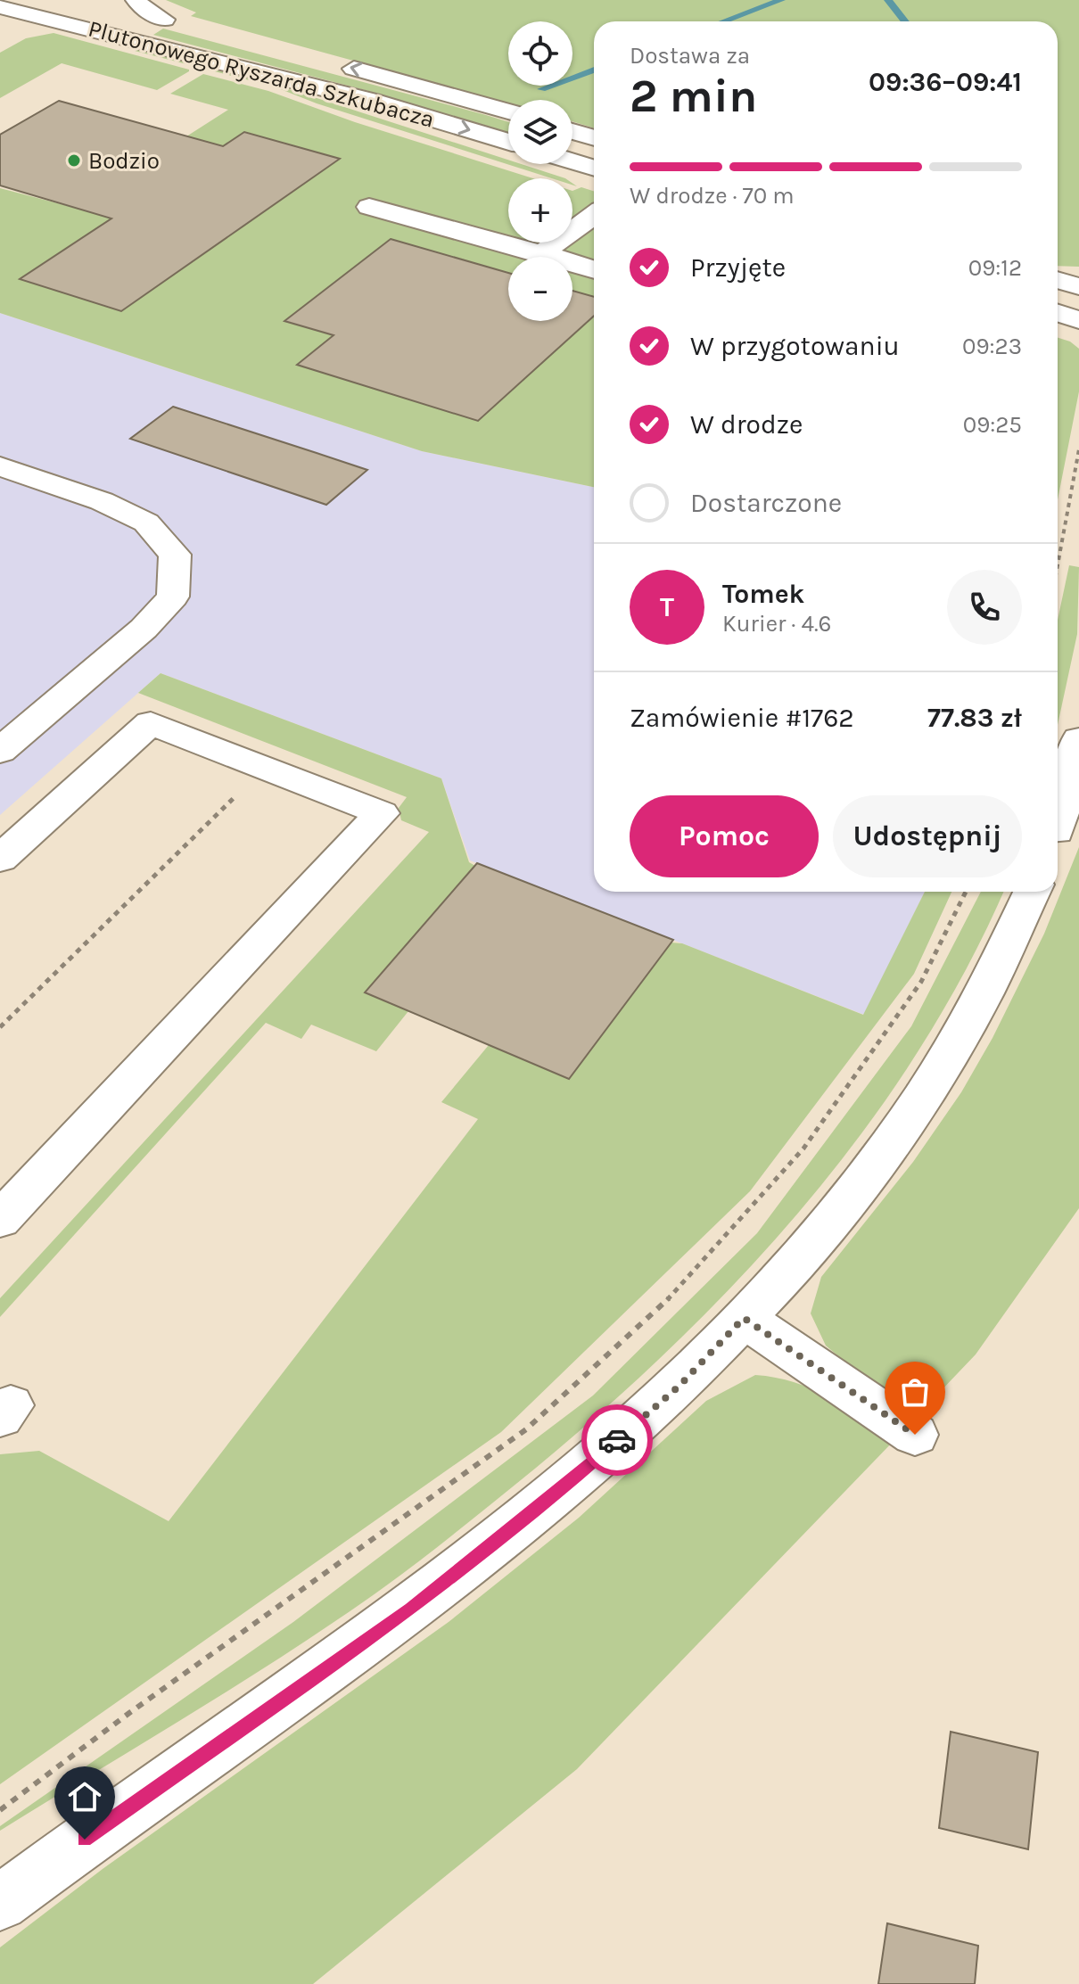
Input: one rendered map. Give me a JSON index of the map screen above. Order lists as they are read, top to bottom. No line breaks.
{"streets":{"street":["Plutonowego Ryszarda Szkubacza"]},"places":["Bodzio"],"page":{"map_buttons":["+","−"],"heading":["2 min","Dostawa za","09:36–09:41"],"panel":["Tomek","Kurier · 4.6","Zamówienie #1762","77.83 zł"],"bar":"W drodze · 70 m","list":[["Przyjęte","09:12"],["W przygotowaniu","09:23"],["W drodze","09:25"],"Dostarczone"],"round":"T","buttons":["Pomoc","Udostępnij"]}}
